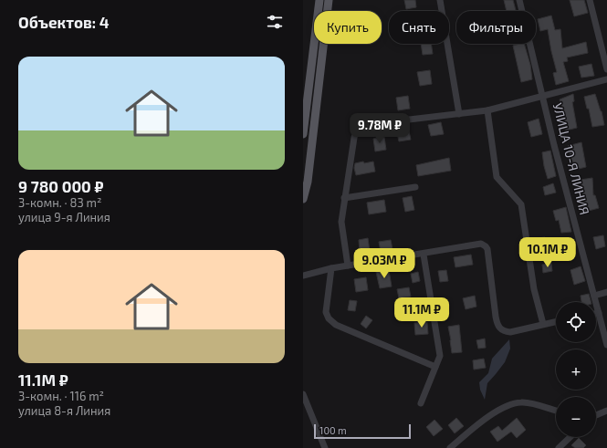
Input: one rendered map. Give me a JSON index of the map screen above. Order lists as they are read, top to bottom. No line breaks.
{"streets":{"street":["УЛИЦА 10-Я ЛИНИЯ"]},"scale_bar":"100 m","page":{"heading":"Объектов: 4","chip":["Купить","Снять","Фильтры"],"list":[{"name":"9 780 000 ₽","note":"3-комн. · 83 m² · улица 9-я Линия"},{"name":"11.1M ₽","note":"3-комн. · 116 m² · улица 8-я Линия"}],"price":["9.78M ₽","10.1M ₽","9.03M ₽","11.1M ₽"],"map_buttons":["+","−"],"scale":"100 m"}}
